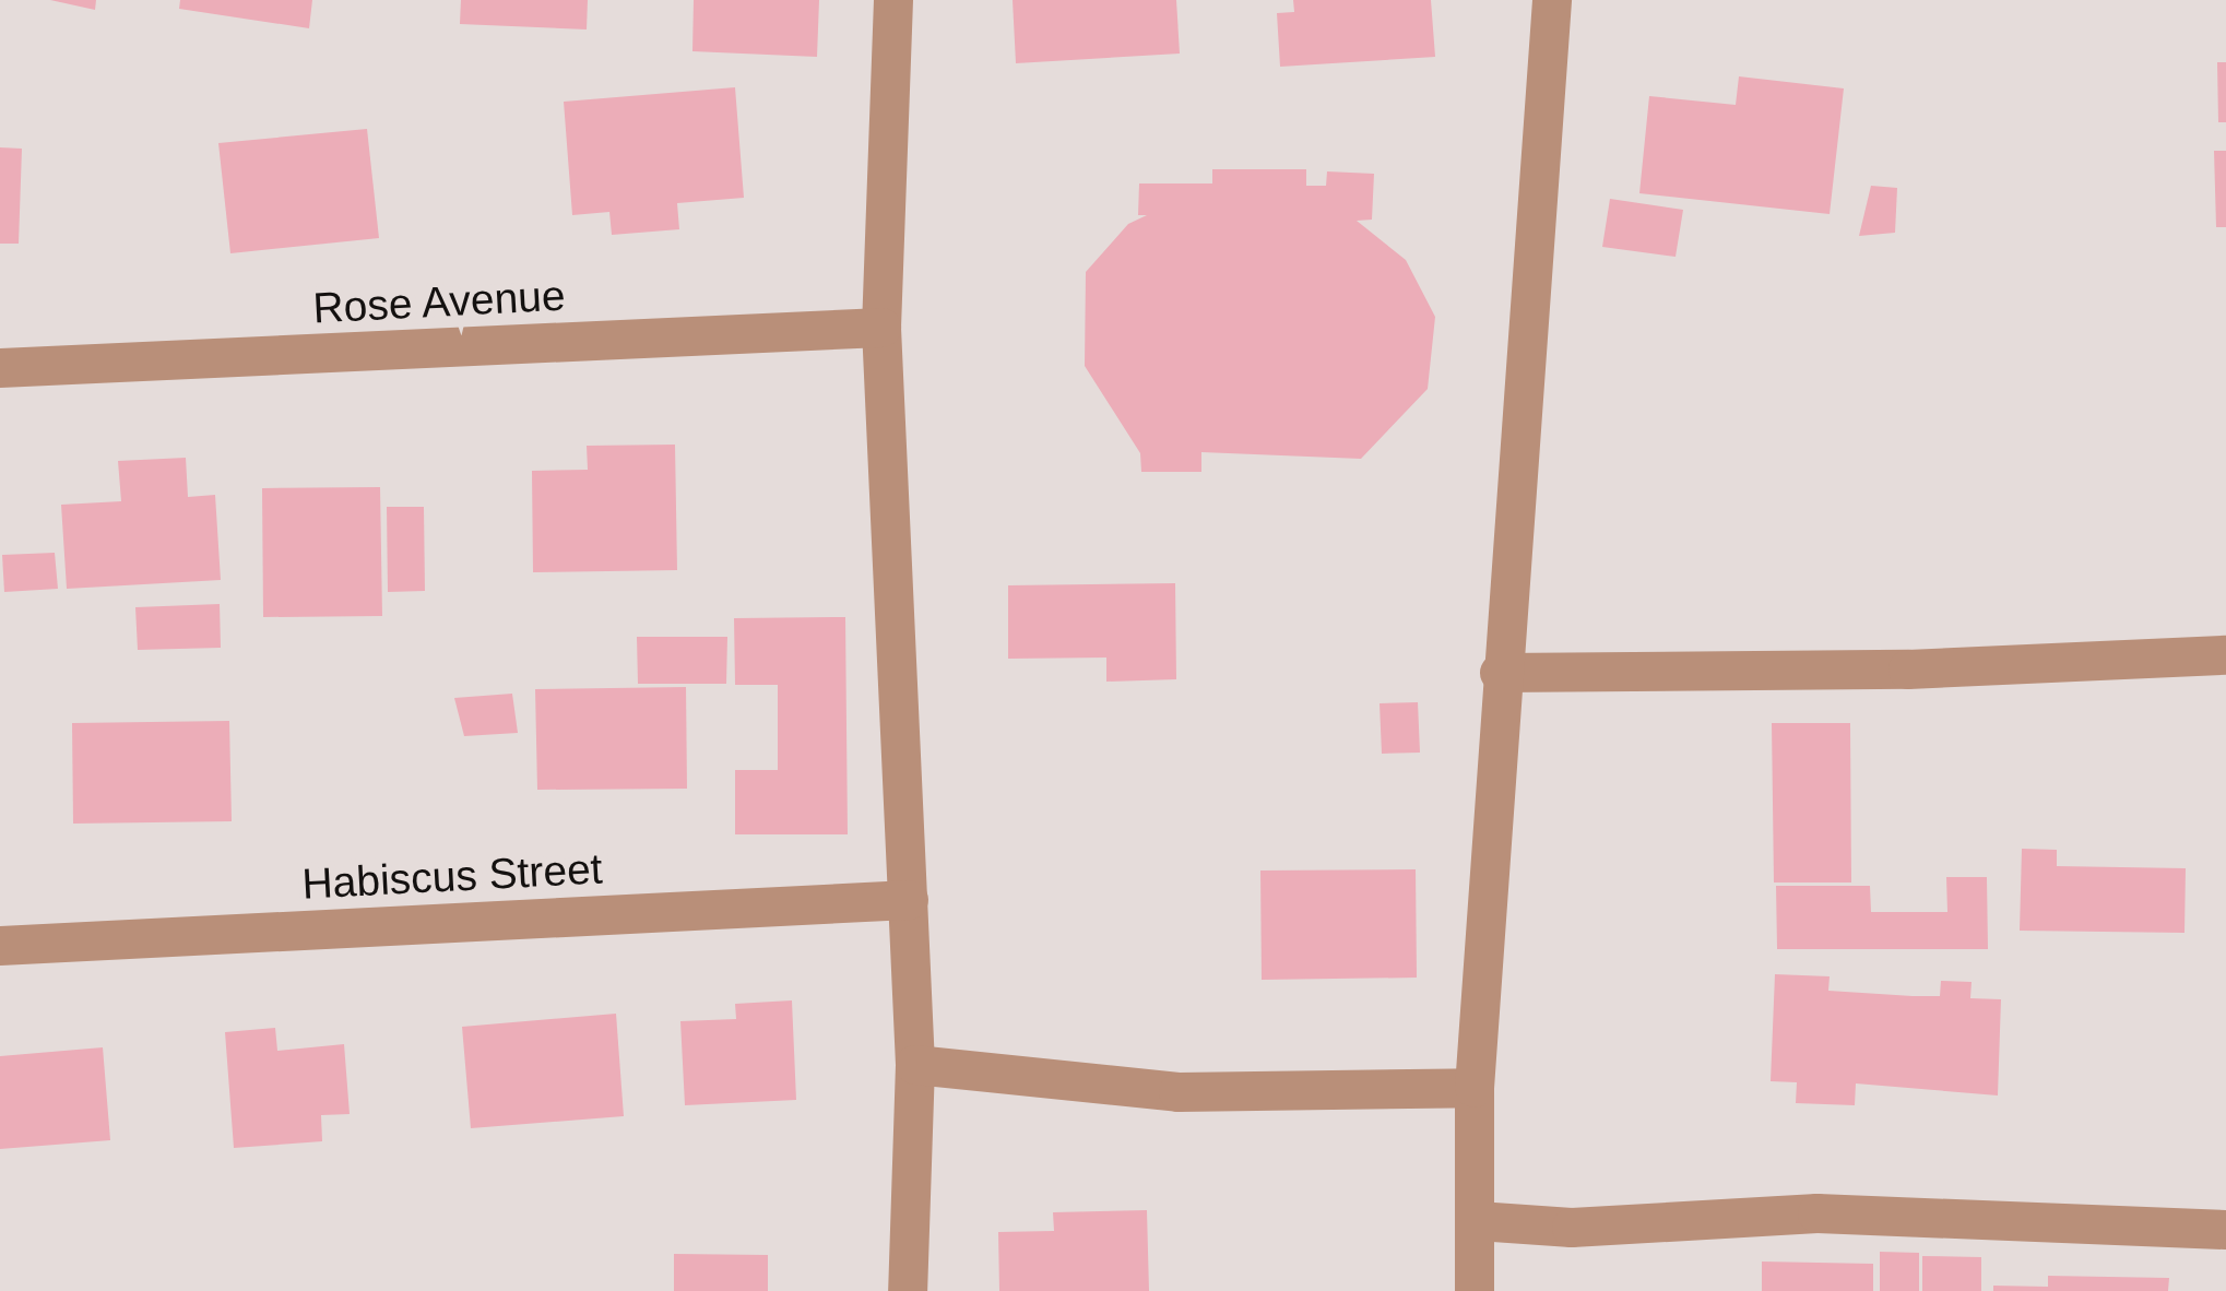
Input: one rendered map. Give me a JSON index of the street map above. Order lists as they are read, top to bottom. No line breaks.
{"streets":{"street":["Rose Avenue","Habiscus Street"]}}
